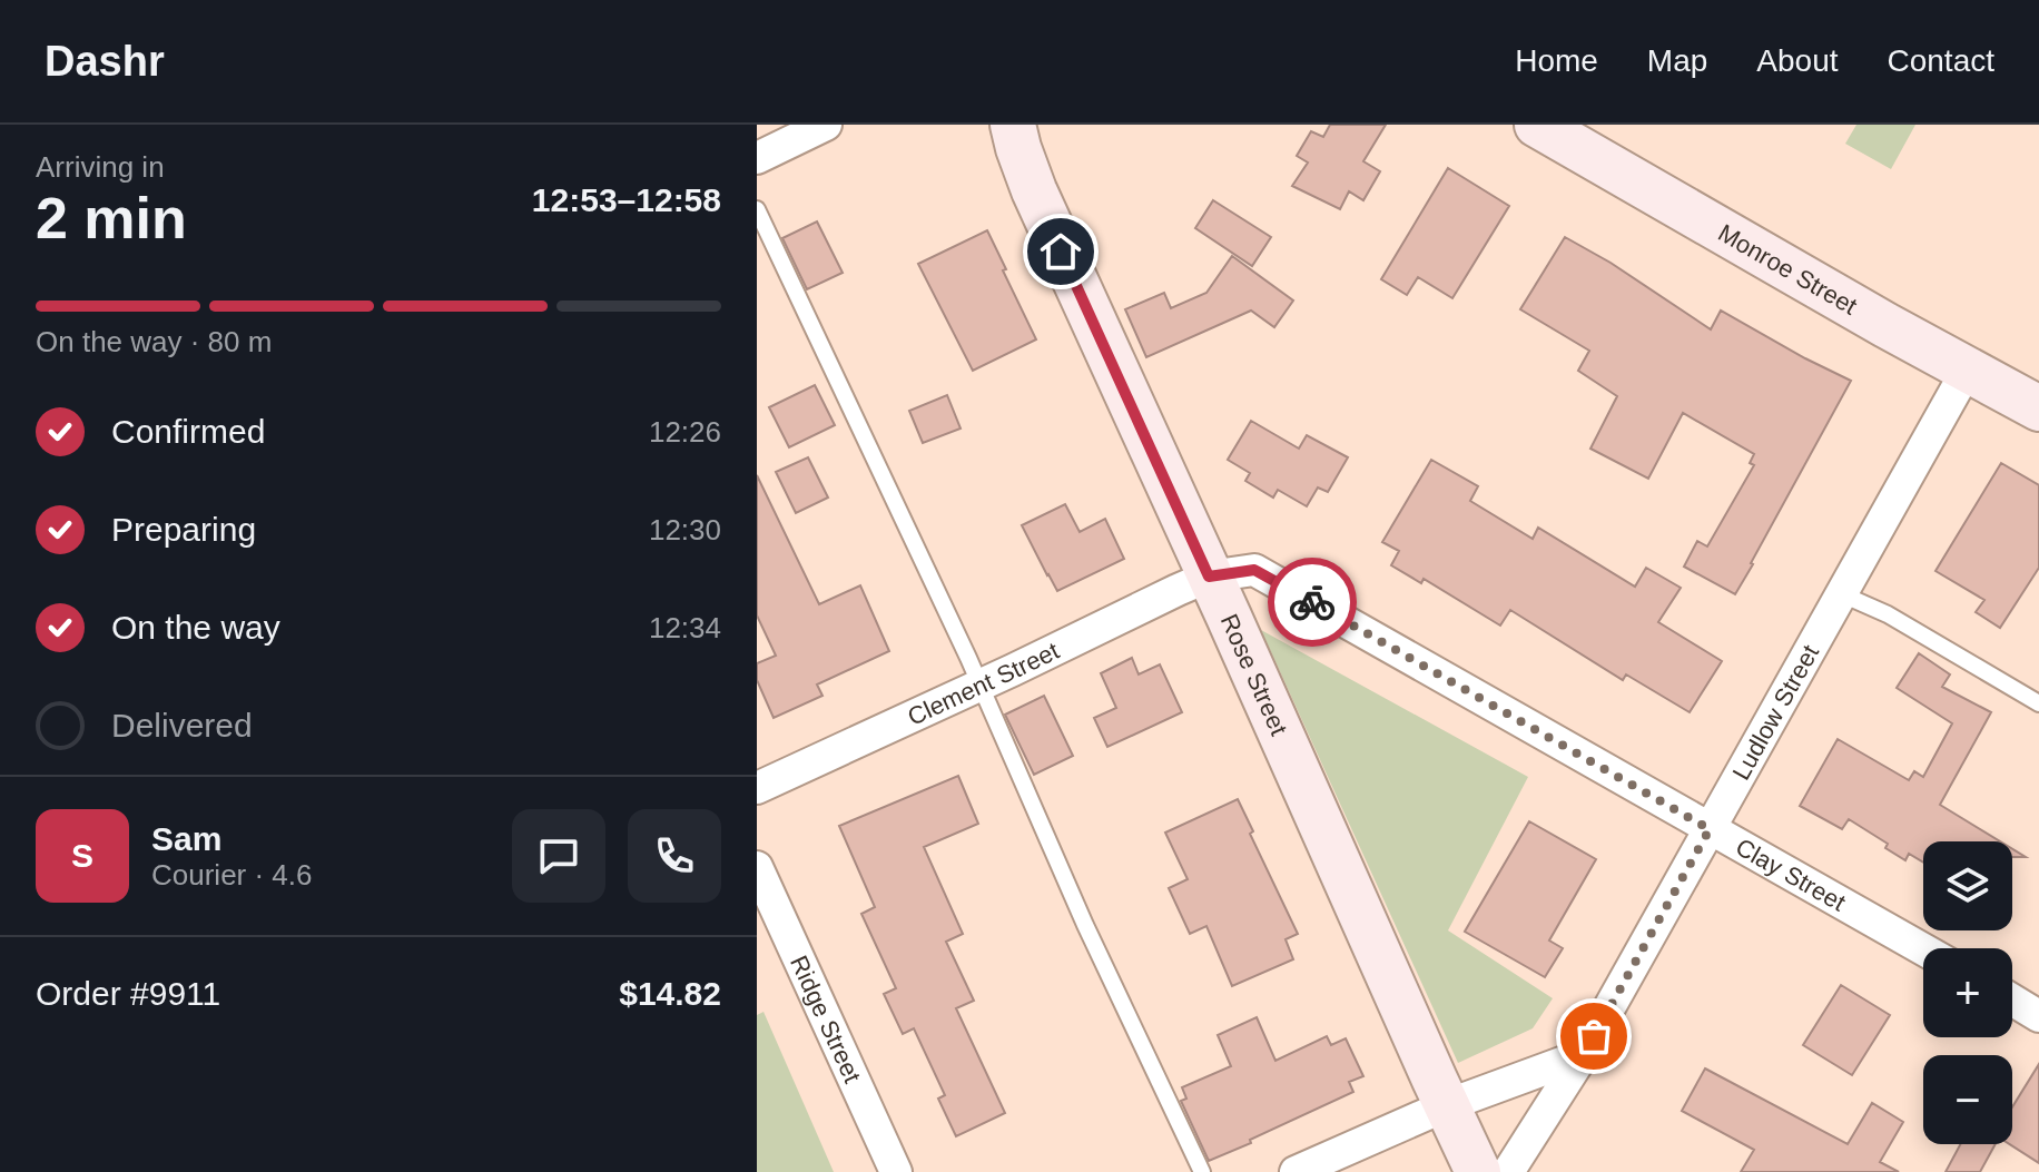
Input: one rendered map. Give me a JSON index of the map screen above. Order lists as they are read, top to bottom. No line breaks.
{"streets":{"street":["Monroe Street","Rose Street","Clement Street","Ludlow Street","Clay Street","Ridge Street"]},"crossings":[["Monroe Street","Ludlow Street"],["Rose Street","Clement Street"],["Rose Street","Clay Street"],["Clement Street","Clay Street"],["Ludlow Street","Clay Street"]],"page":{"header":"Dashr","nav":["Home","Map","About","Contact"],"heading":["2 min","Arriving in","12:53–12:58"],"panel":["Sam","Courier · 4.6","Order #9911","$14.82"],"bar":"On the way · 80 m","list":[["Confirmed","12:26"],["Preparing","12:30"],["On the way","12:34"],"Delivered"],"round":"S","map_buttons":["+","−"]}}
